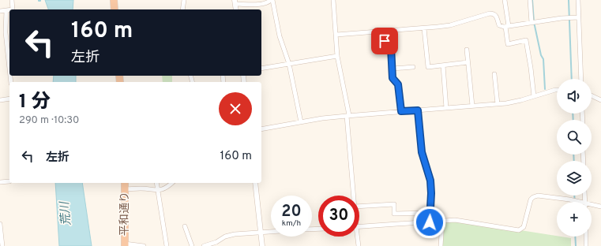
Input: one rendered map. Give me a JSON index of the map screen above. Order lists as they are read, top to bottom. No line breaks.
{"streets":{"highway":["平和通り"]},"water":["荒川"],"page":{"turn":["160 m","左折"],"map_buttons":"+","heading":["1 分","290 m · 10:30"],"list":[{"name":"左折","value":"160 m"}],"speed":"20 km/h","limit":"30"}}
